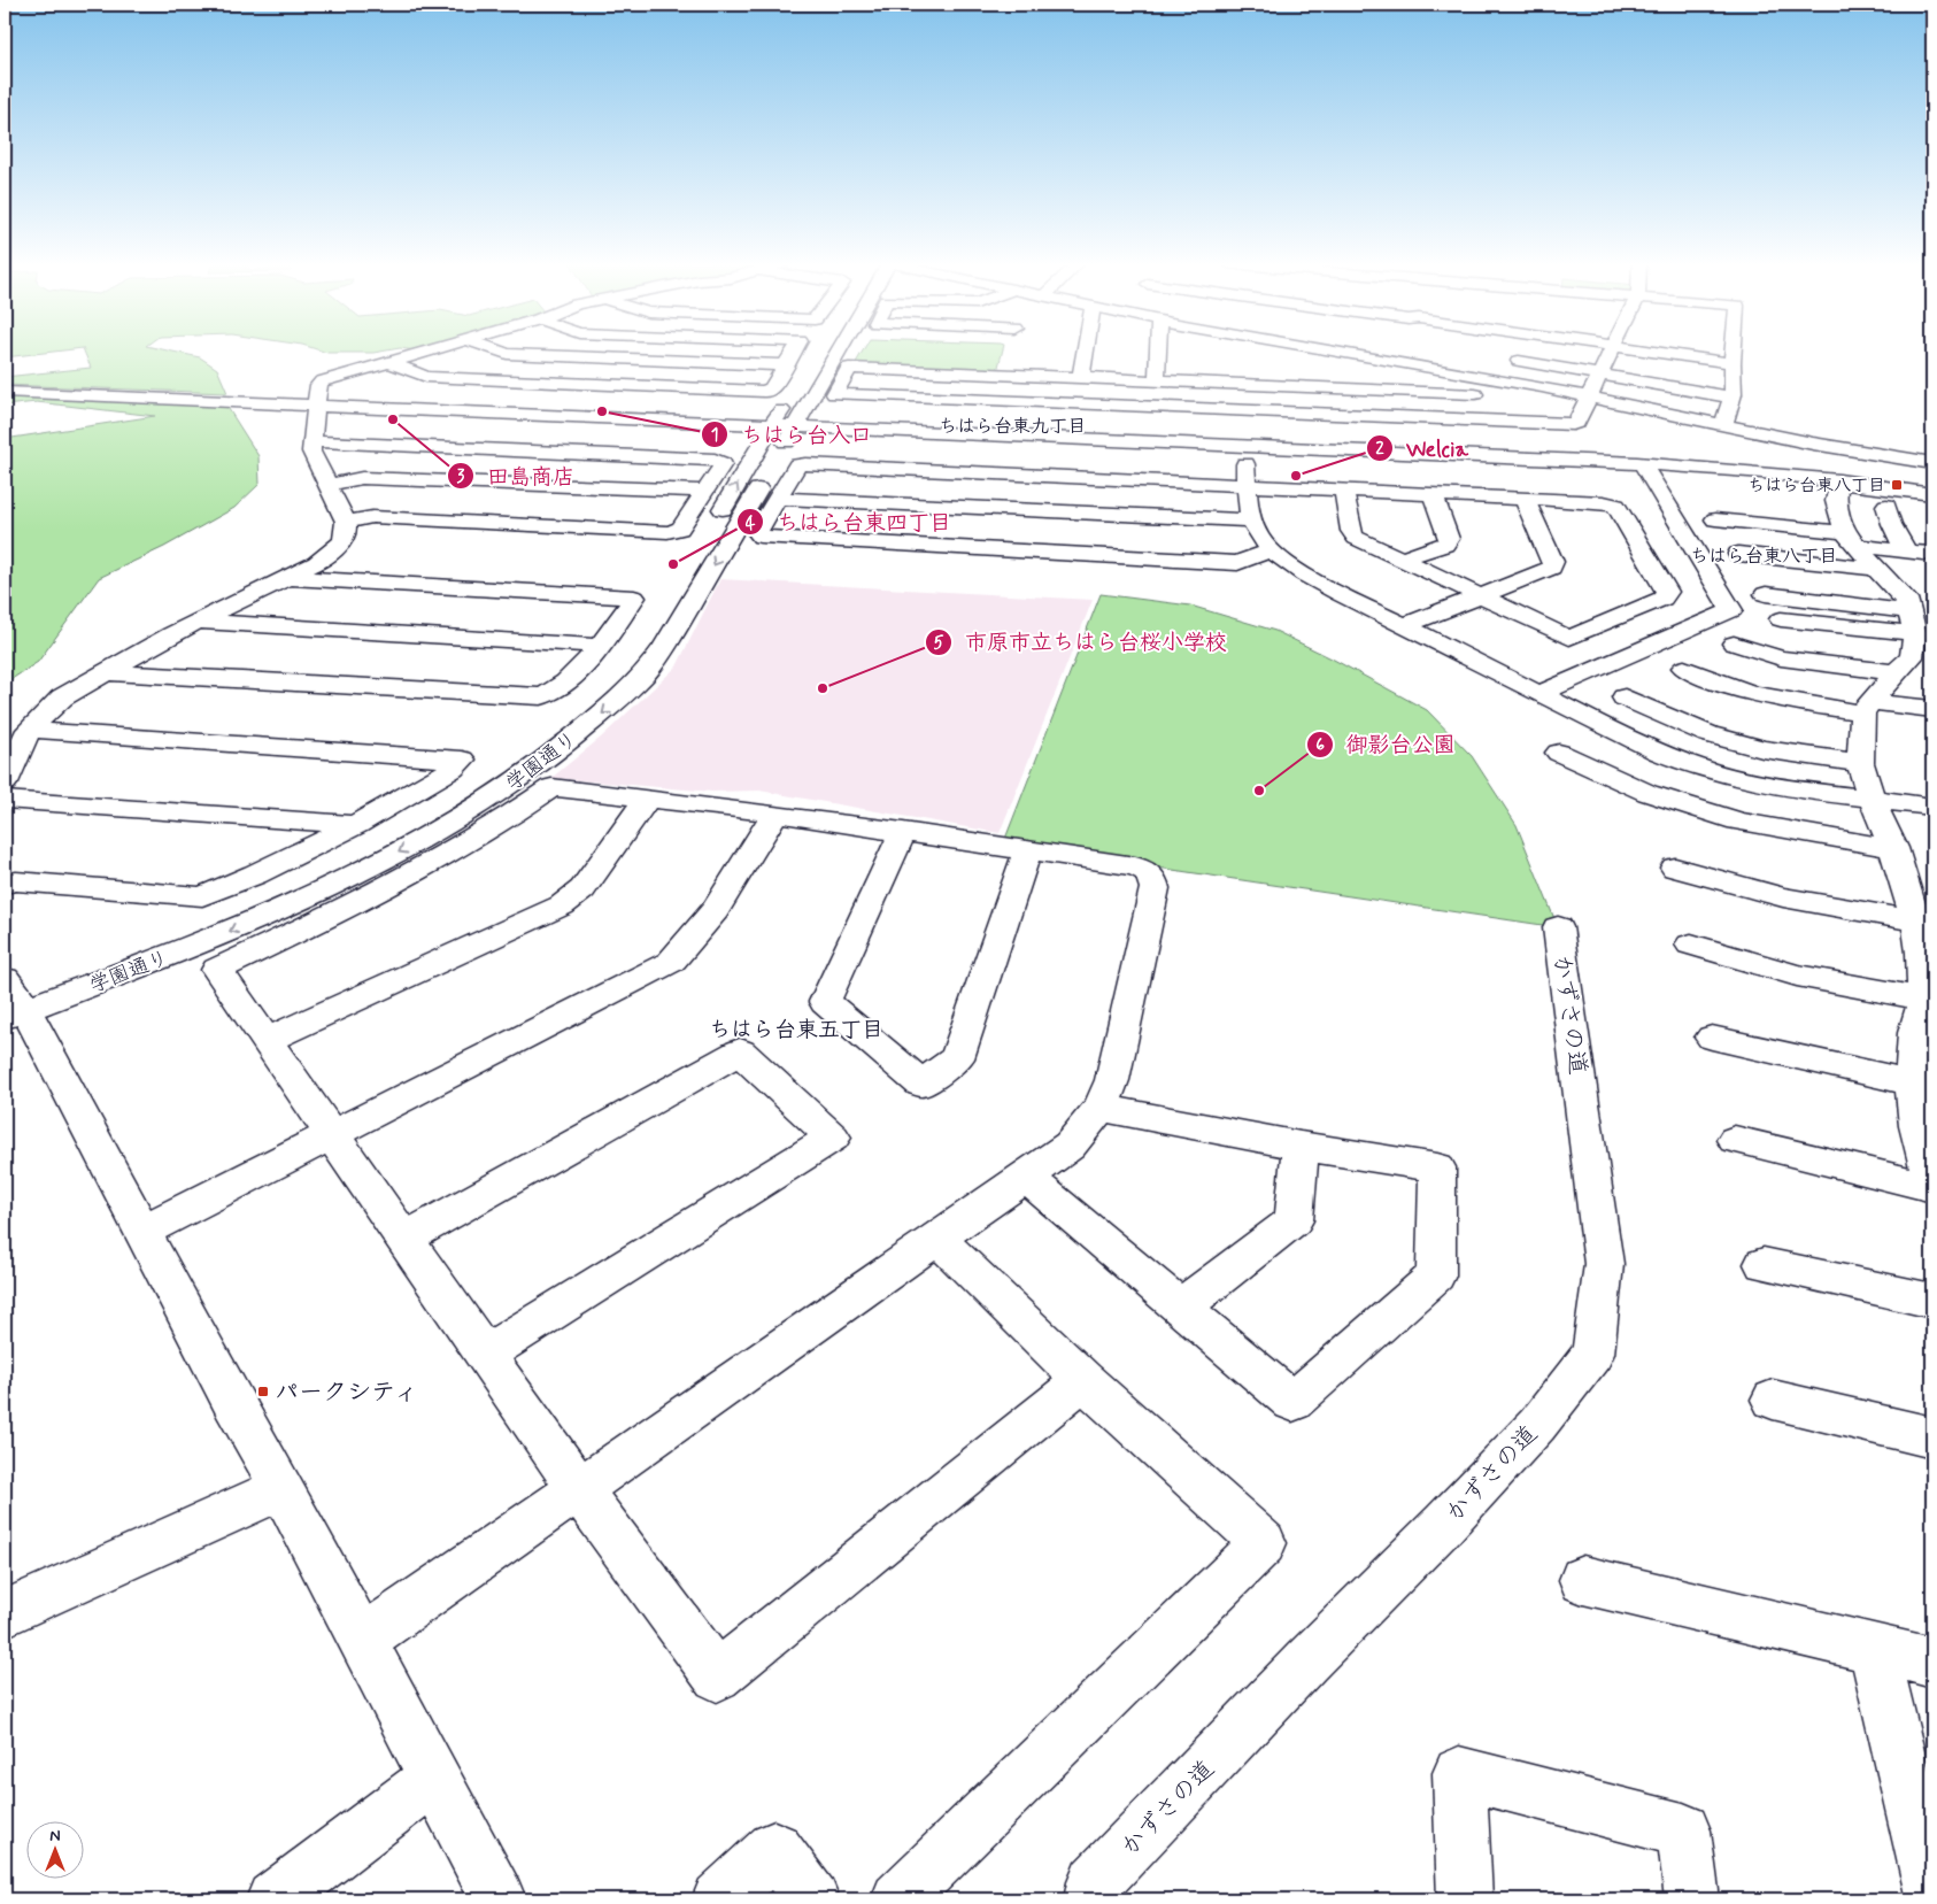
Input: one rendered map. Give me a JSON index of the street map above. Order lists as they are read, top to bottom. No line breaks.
{"streets":{"street":["学園通り","かずさの道"]},"districts":["ちはら台東九丁目","ちはら台東八丁目","ちはら台東五丁目"],"places":{"other":["ちはら台入口","田島商店","Welcia","ちはら台東四丁目","市原市立ちはら台桜小学校","御影台公園"],"transit":["ちはら台東八丁目","パークシティ"]},"north":"top"}
